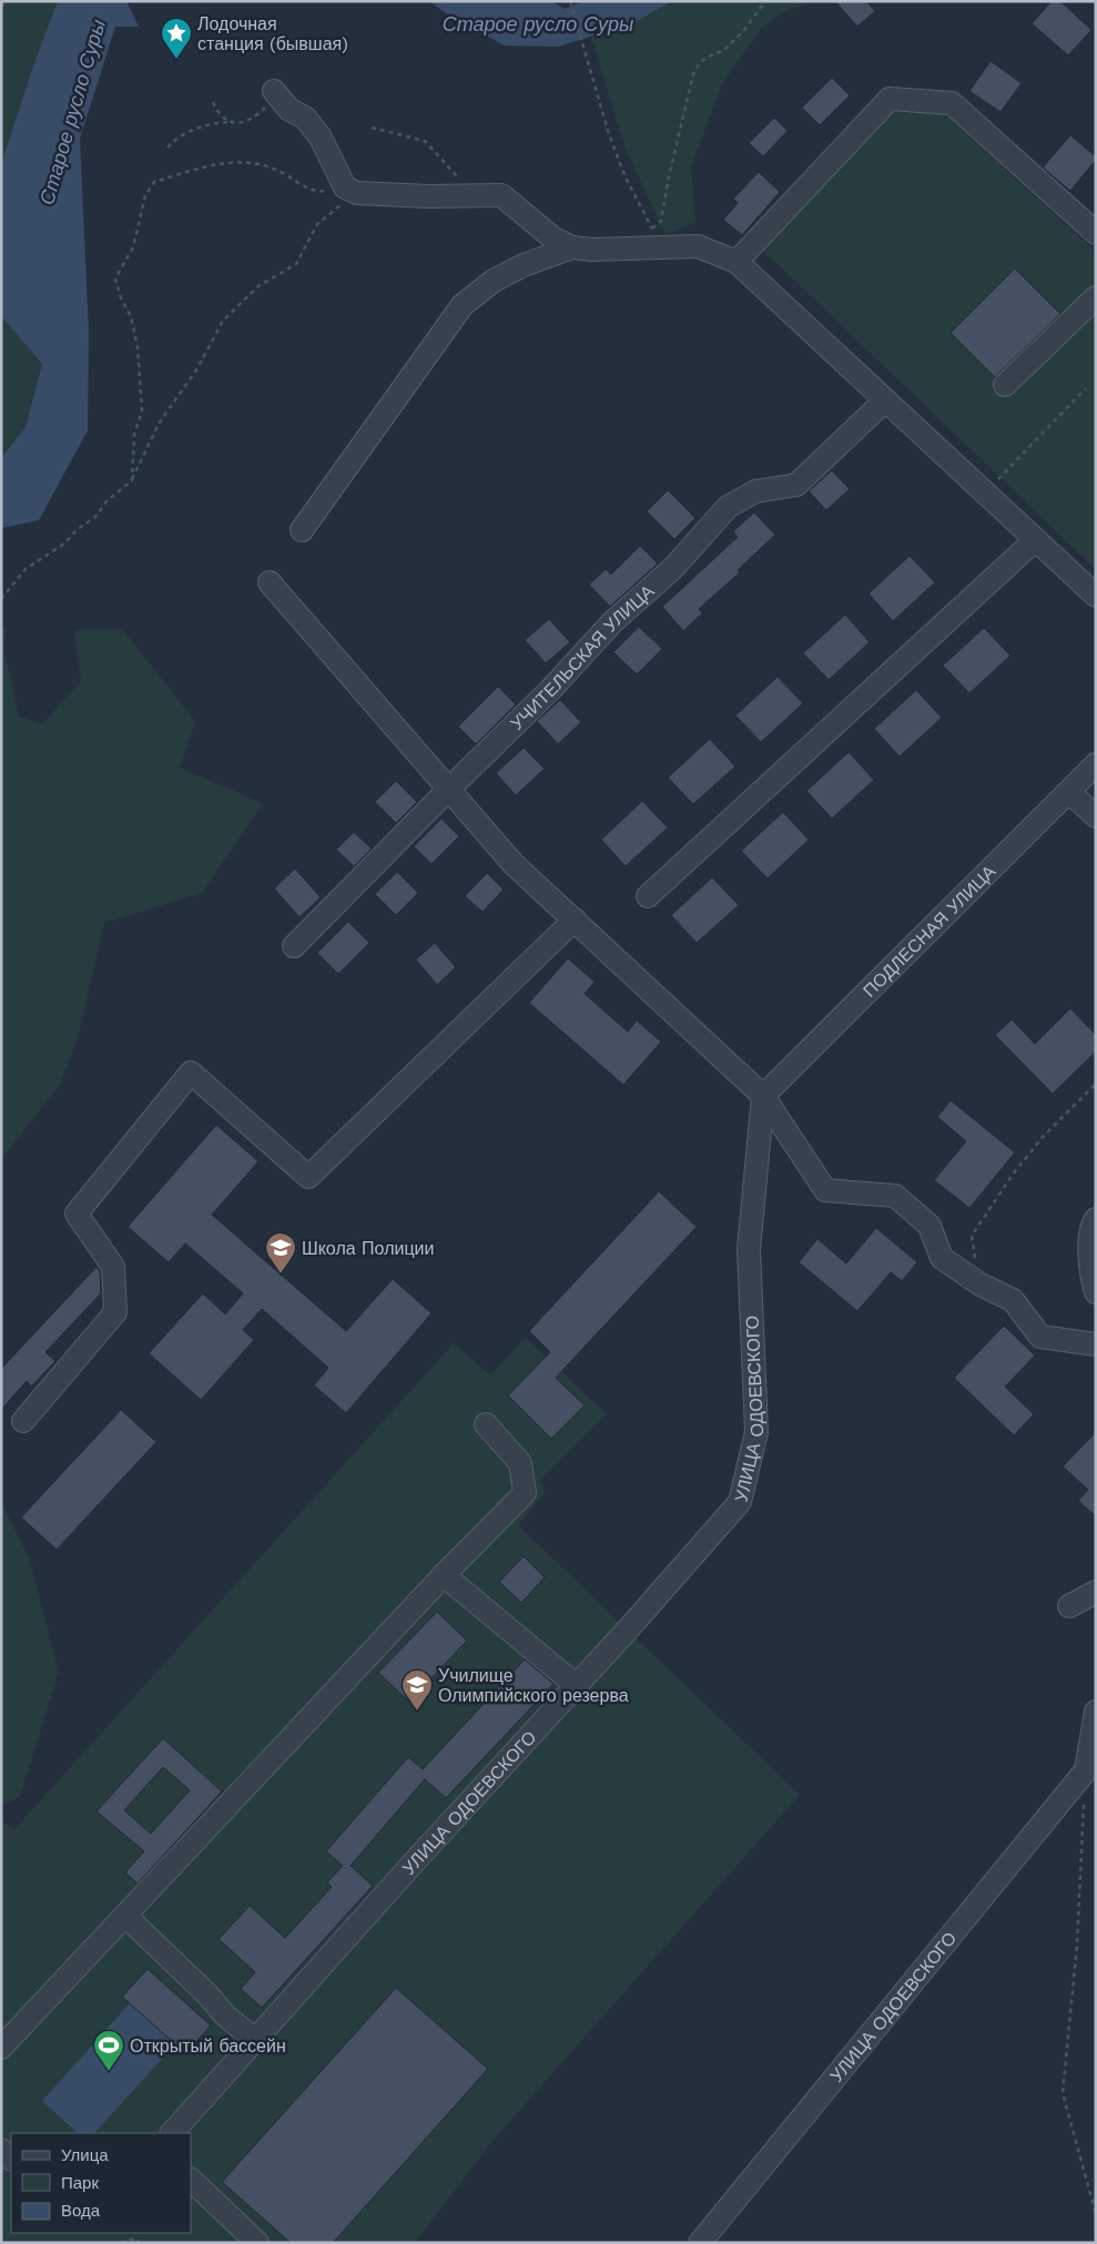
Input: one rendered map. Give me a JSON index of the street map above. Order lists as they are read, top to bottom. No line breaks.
{"streets":{"street":["УЧИТЕЛЬСКАЯ УЛИЦА","ПОДЛЕСНАЯ УЛИЦА","УЛИЦА ОДОЕВСКОГО"]},"crossings":[["ПОДЛЕСНАЯ УЛИЦА","УЛИЦА ОДОЕВСКОГО"]],"water":["Старое русло Суры"],"places":{"place":["Лодочная станция (бывшая)"],"school or university":["Школа Полиции","Училище Олимпийского резерва"],"sports":["Открытый бассейн"]},"legend":["Улица","Парк","Вода"]}
